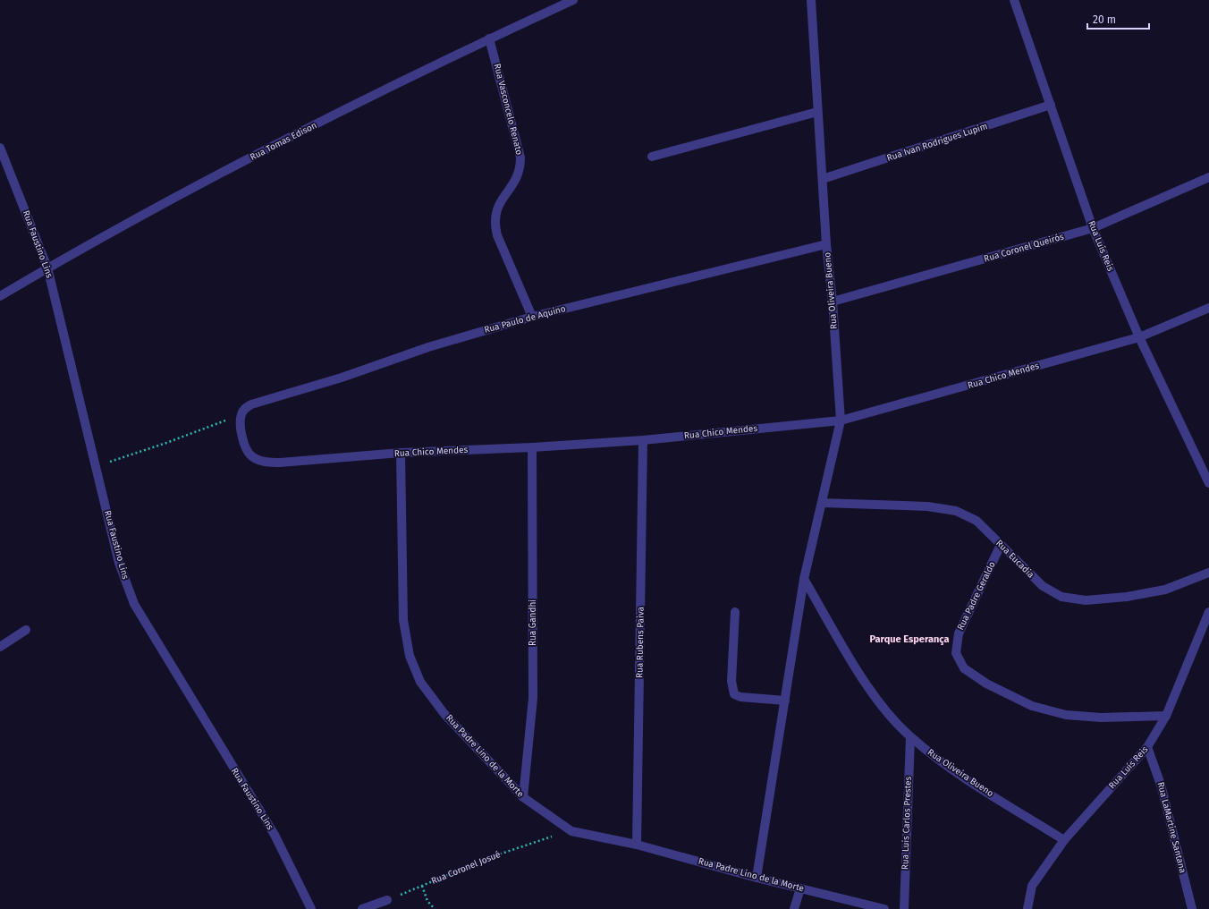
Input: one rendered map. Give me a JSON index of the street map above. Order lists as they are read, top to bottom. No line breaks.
{"streets":{"street":["Rua Vasconcelo Renato","Rua Tomas Edison","Rua Ivan Rodrigues Lupim","Rua Faustino Lins","Rua Luís Reis","Rua Coronel Queirós","Rua Oliveira Bueno","Rua Paulo de Aquino","Rua Chico Mendes","Rua Eucadia","Rua Padre Geraldo","Rua Gandhi","Rua Rubens Paiva","Rua Padre Lino de la Morte","Rua Luis Carlos Prestes","Rua LaMartine Santana"],"path":["Rua Coronel Josué"]},"crossings":[["Rua Vasconcelo Renato","Rua Tomas Edison"],["Rua Vasconcelo Renato","Rua Paulo de Aquino"],["Rua Tomas Edison","Rua Faustino Lins"],["Rua Ivan Rodrigues Lupim","Rua Luís Reis"],["Rua Ivan Rodrigues Lupim","Rua Oliveira Bueno"],["Rua Luís Reis","Rua Coronel Queirós"],["Rua Luís Reis","Rua Oliveira Bueno"],["Rua Luís Reis","Rua Chico Mendes"],["Rua Luís Reis","Rua Padre Geraldo"],["Rua Luís Reis","Rua LaMartine Santana"],["Rua Coronel Queirós","Rua Oliveira Bueno"],["Rua Oliveira Bueno","Rua Paulo de Aquino"],["Rua Oliveira Bueno","Rua Chico Mendes"],["Rua Oliveira Bueno","Rua Eucadia"],["Rua Oliveira Bueno","Rua Padre Lino de la Morte"],["Rua Oliveira Bueno","Rua Luis Carlos Prestes"],["Rua Paulo de Aquino","Rua Chico Mendes"],["Rua Chico Mendes","Rua Gandhi"],["Rua Chico Mendes","Rua Rubens Paiva"],["Rua Chico Mendes","Rua Padre Lino de la Morte"],["Rua Eucadia","Rua Padre Geraldo"],["Rua Gandhi","Rua Padre Lino de la Morte"],["Rua Rubens Paiva","Rua Padre Lino de la Morte"],["Rua Padre Lino de la Morte","Rua Coronel Josué"]],"districts":["Parque Esperança"],"scale_bar":"20 m"}
